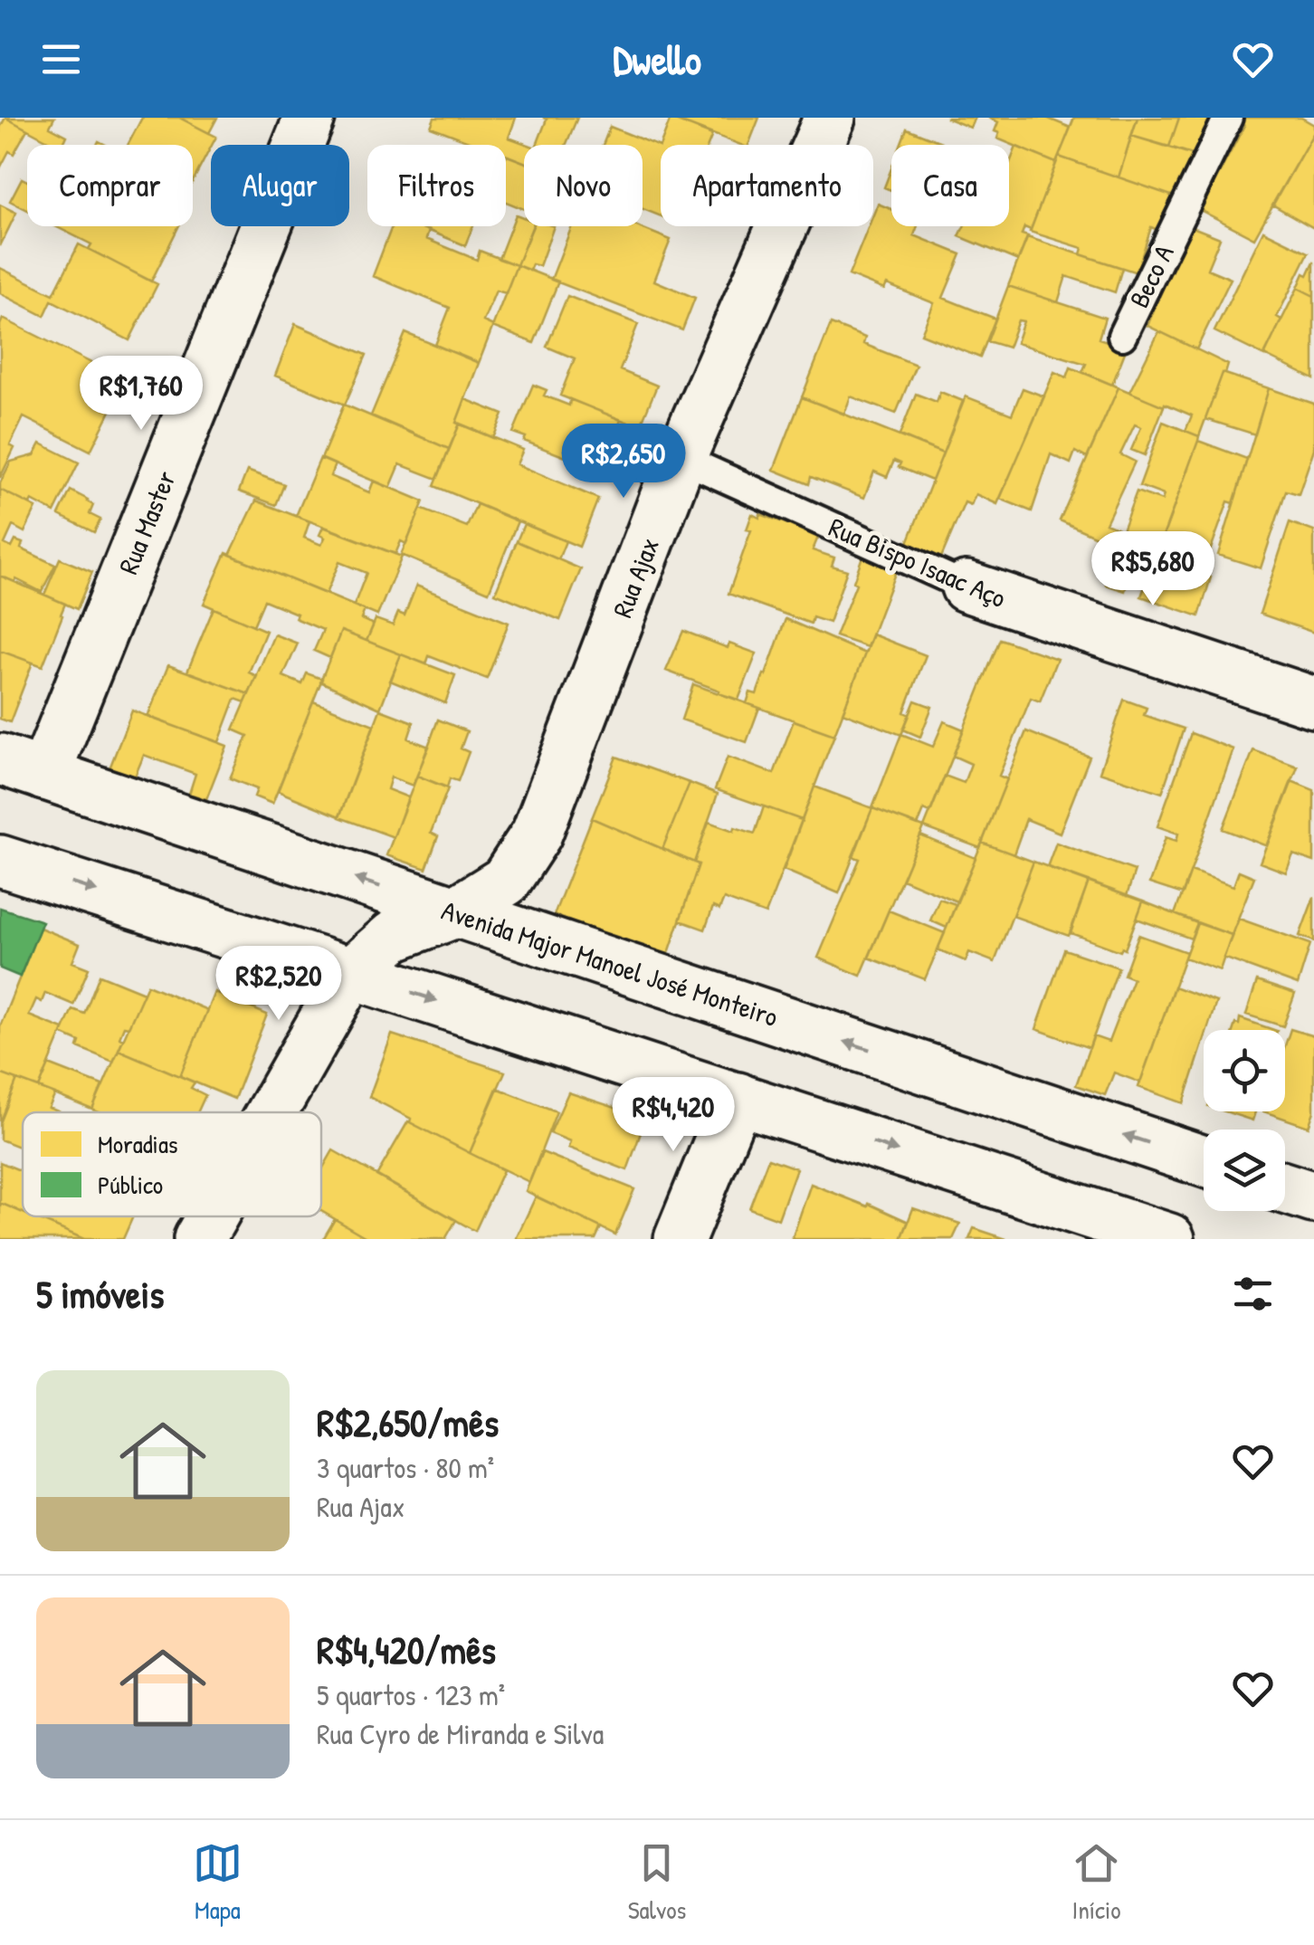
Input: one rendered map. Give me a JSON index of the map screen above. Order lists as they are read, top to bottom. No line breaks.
{"streets":{"street":["Rua Master","Rua Bispo Isaac Aço","Rua Ajax","Avenida Major Manoel José Monteiro"],"lane":["Beco A"]},"crossings":[["Rua Master","Avenida Major Manoel José Monteiro"],["Rua Bispo Isaac Aço","Rua Ajax"],["Rua Ajax","Avenida Major Manoel José Monteiro"]],"legend":["Moradias","Público"],"page":{"header":"Dwello","chip":["Comprar","Alugar","Filtros","Novo","Apartamento","Casa"],"price":["R$1,760","R$2,650","R$5,680","R$2,520","R$4,420"],"heading":"5 imóveis","list":[{"name":"R$2,650/mês","note":"3 quartos · 80 m² · Rua Ajax"},{"name":"R$4,420/mês","note":"5 quartos · 123 m² · Rua Cyro de Miranda e Silva"}],"tabs":["Mapa","Salvos","Início"]}}
